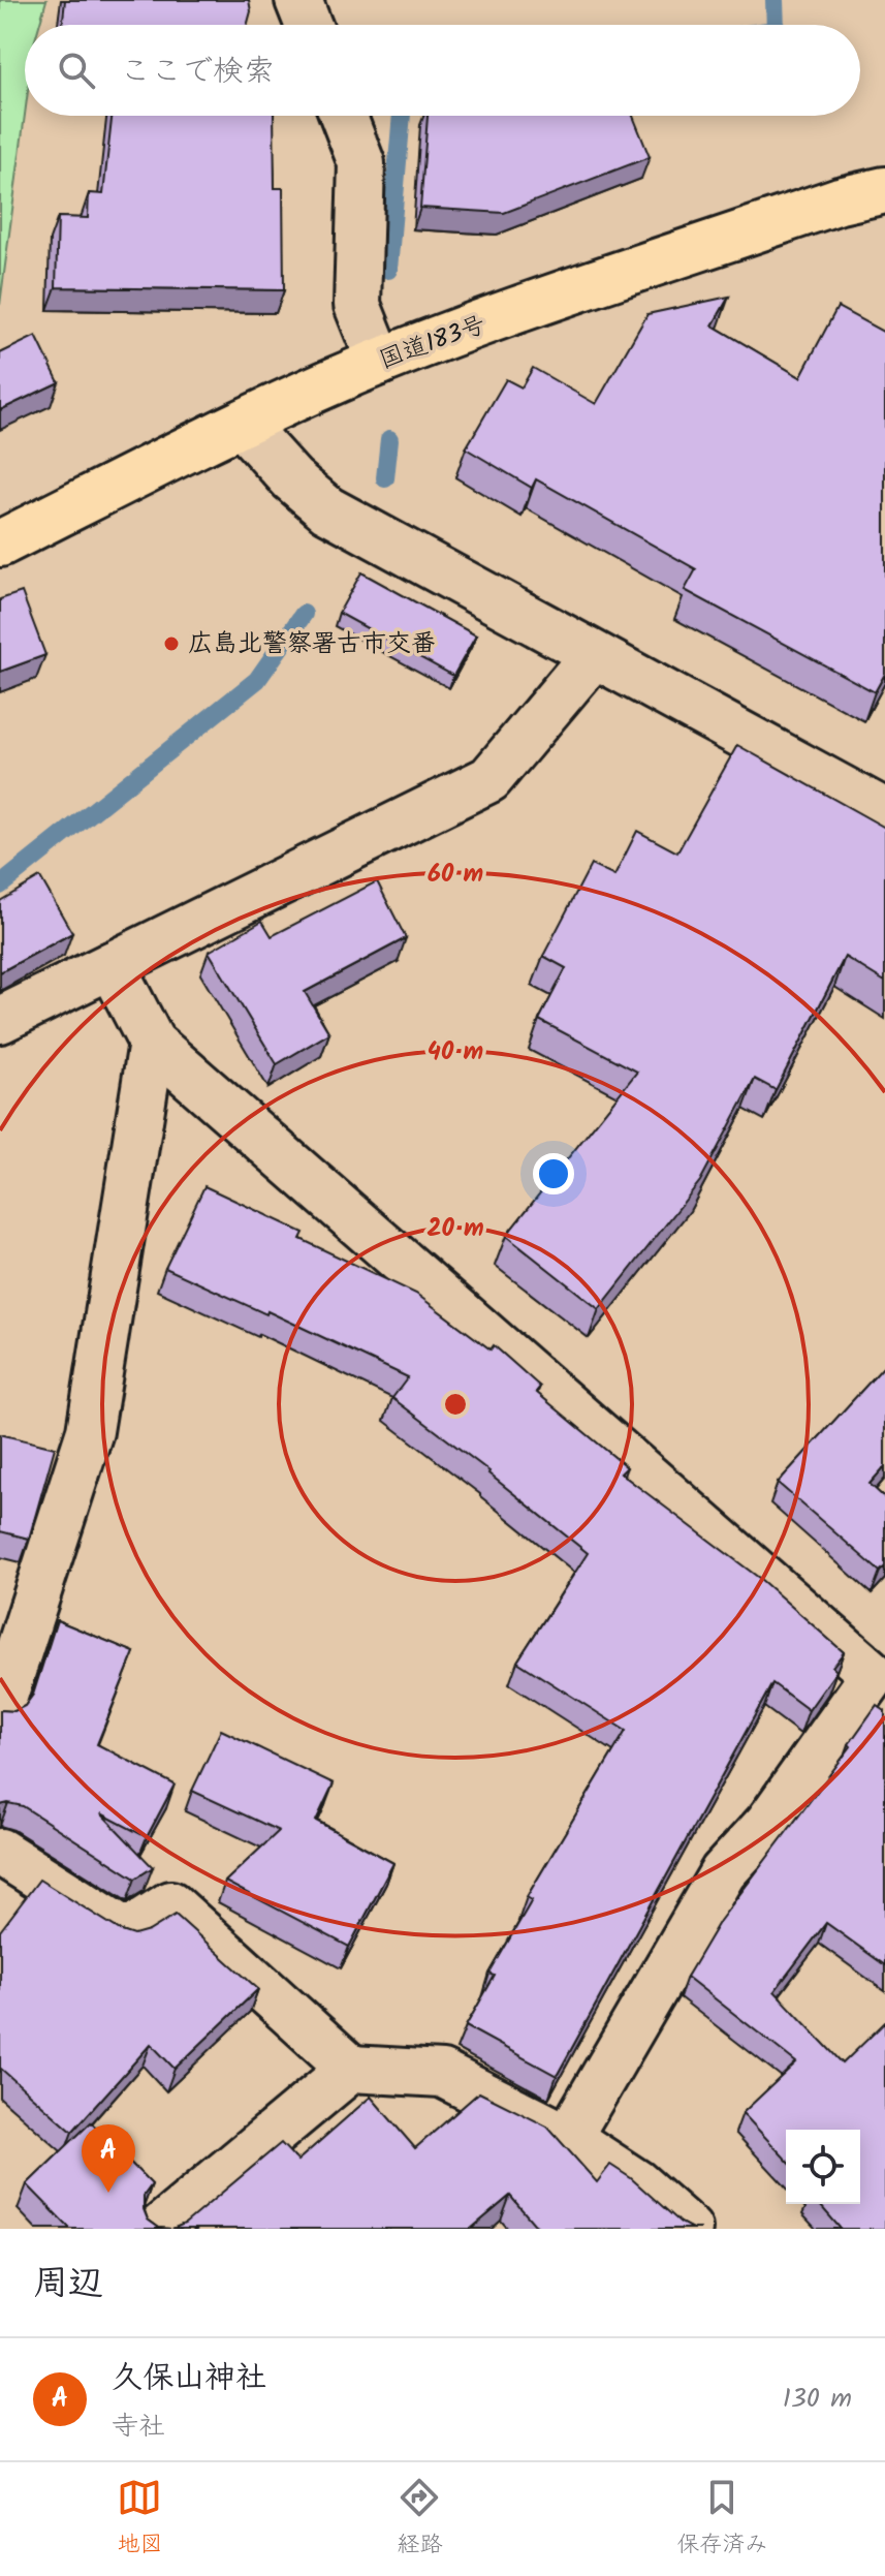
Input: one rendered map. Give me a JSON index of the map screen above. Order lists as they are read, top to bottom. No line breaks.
{"streets":{"highway":["国道183号"]},"places":["広島北警察署古市交番"],"page":{"search":"ここで検索","pins":"A","heading":"周辺","list":[{"mark":"A","name":"久保山神社","note":"寺社","value":"130 m"}],"nav":["地図","経路","保存済み"]},"rings":["60 m","40 m","20 m"]}
